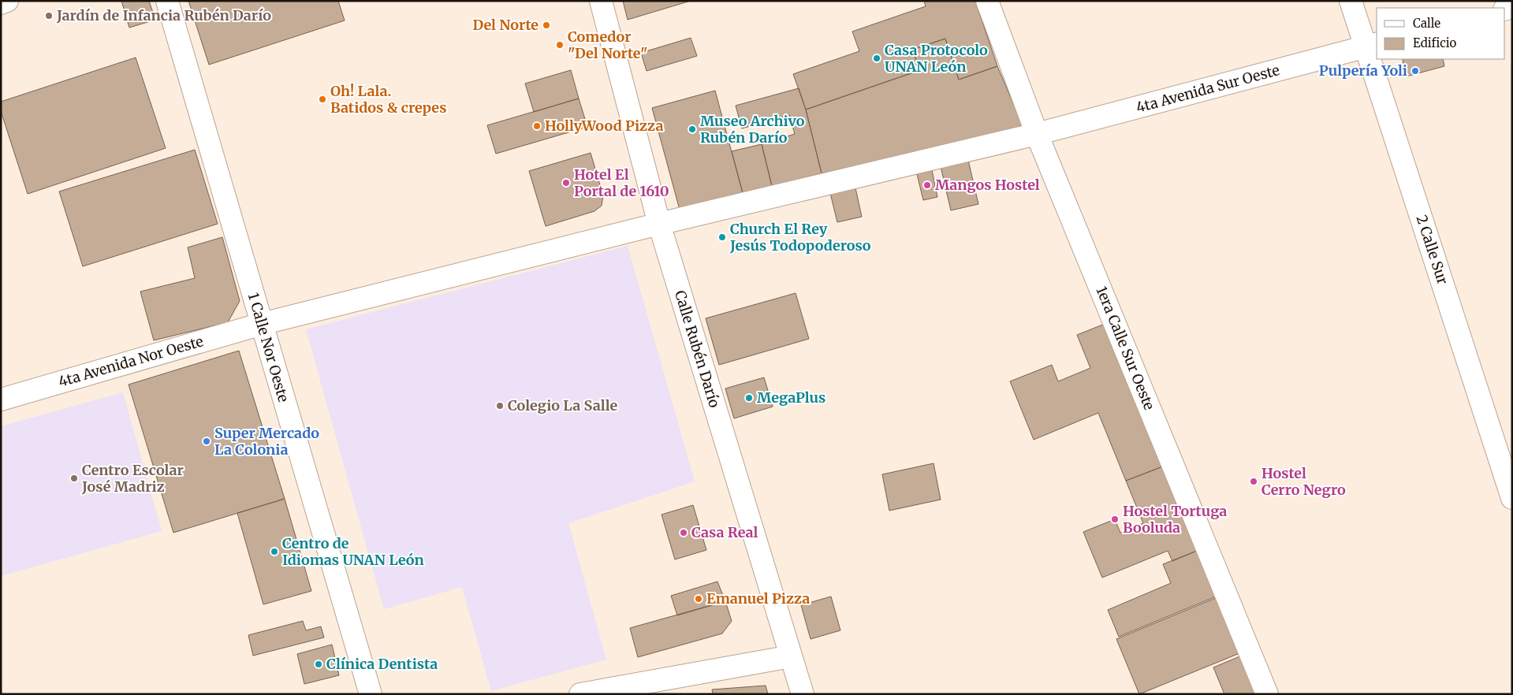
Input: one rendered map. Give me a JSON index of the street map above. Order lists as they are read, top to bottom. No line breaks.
{"streets":{"street":["4ta Avenida Sur Oeste","2 Calle Sur","1 Calle Nor Oeste","1era Calle Sur Oeste","Calle Rubén Darío","4ta Avenida Nor Oeste"]},"crossings":[["4ta Avenida Sur Oeste","2 Calle Sur"],["4ta Avenida Sur Oeste","1era Calle Sur Oeste"],["4ta Avenida Sur Oeste","Calle Rubén Darío"],["4ta Avenida Sur Oeste","4ta Avenida Nor Oeste"],["1 Calle Nor Oeste","4ta Avenida Nor Oeste"],["Calle Rubén Darío","4ta Avenida Nor Oeste"]],"places":["Jardín de Infancia Rubén Darío","Del Norte","Comedor \"Del Norte\"","Casa Protocolo UNAN León","Pulpería Yoli","Oh! Lala. Batidos & crepes","HollyWood Pizza","Museo Archivo Rubén Darío","Hotel El Portal de 1610","Mangos Hostel","Church El Rey Jesús Todopoderoso","MegaPlus","Colegio La Salle","Super Mercado La Colonia","Centro Escolar José Madriz","Hostel Cerro Negro","Hostel Tortuga Booluda","Casa Real","Centro de Idiomas UNAN León","Emanuel Pizza","Clínica Dentista"],"legend":["Calle","Edificio"]}
